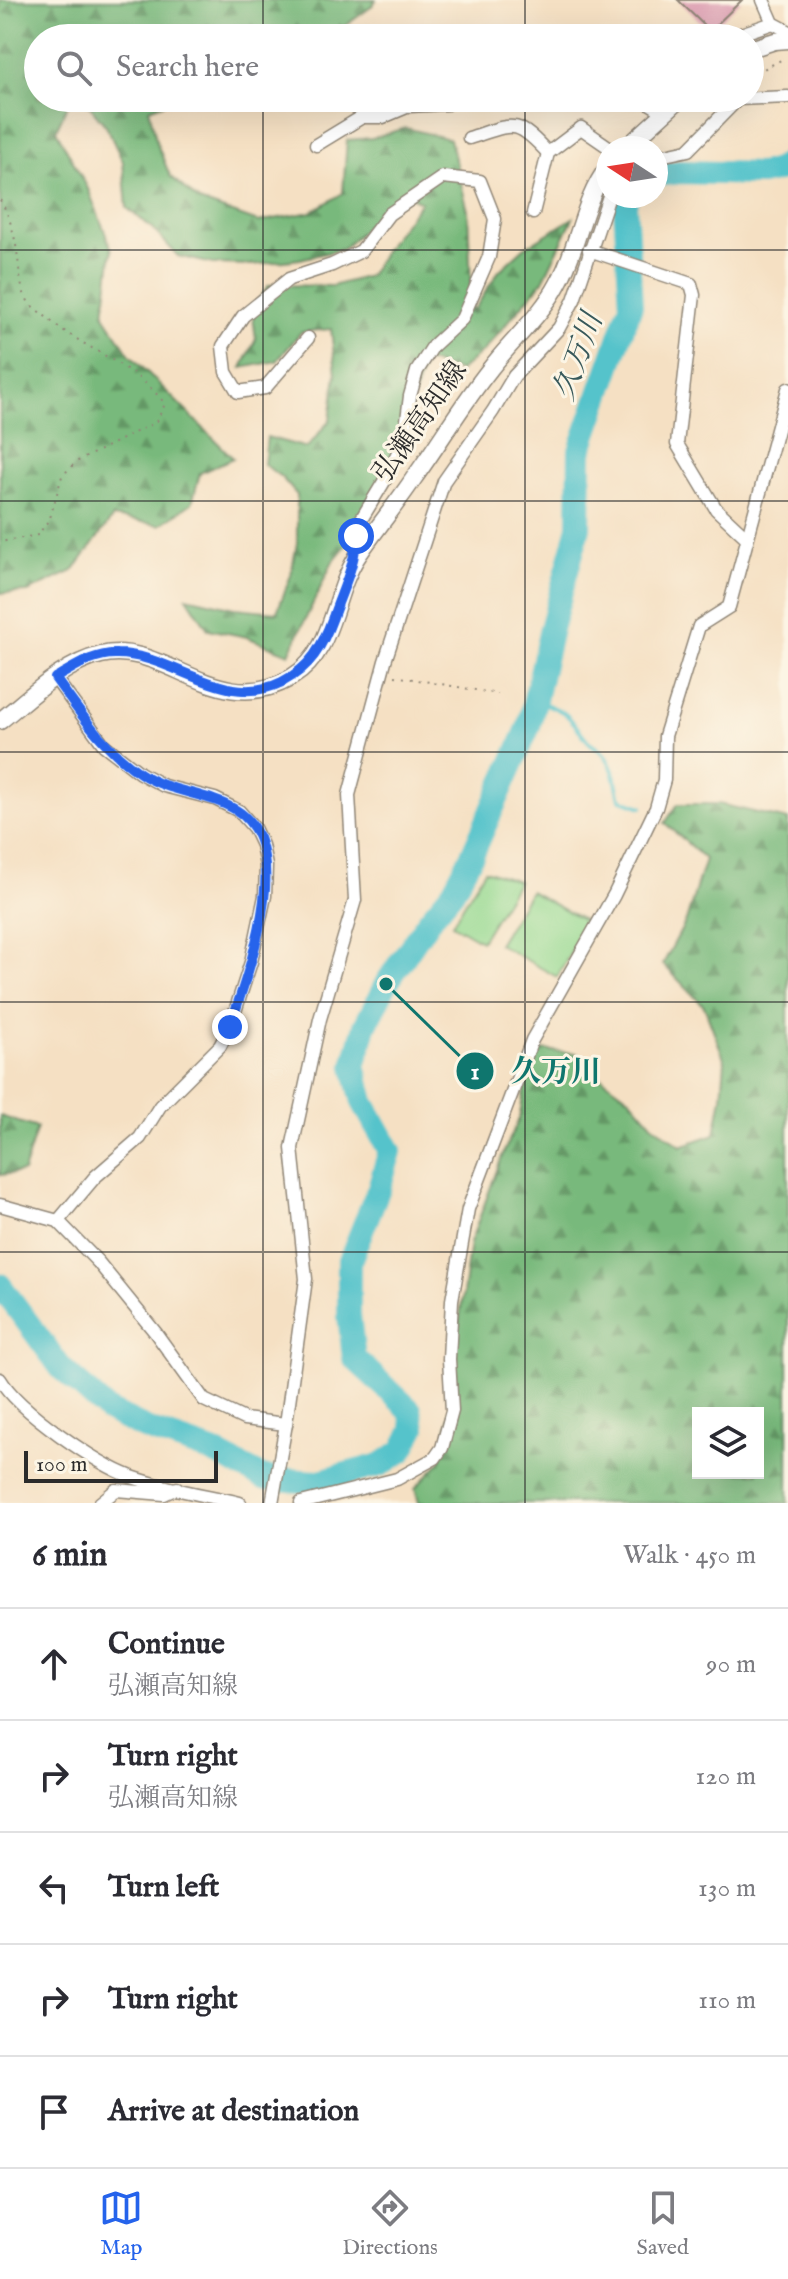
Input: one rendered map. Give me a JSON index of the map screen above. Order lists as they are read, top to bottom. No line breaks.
{"streets":{"main road":["弘瀬高知線"]},"water":["久万川"],"places":["久万川"],"scale_bar":"100 m","north":"left","page":{"search":"Search here","scale":"100 m","heading":["6 min","Walk · 450 m"],"list":[["Continue","弘瀬高知線","90 m"],["Turn right","弘瀬高知線","120 m"],["Turn left","130 m"],["Turn right","110 m"],"Arrive at destination"],"nav":["Map","Directions","Saved"]}}
